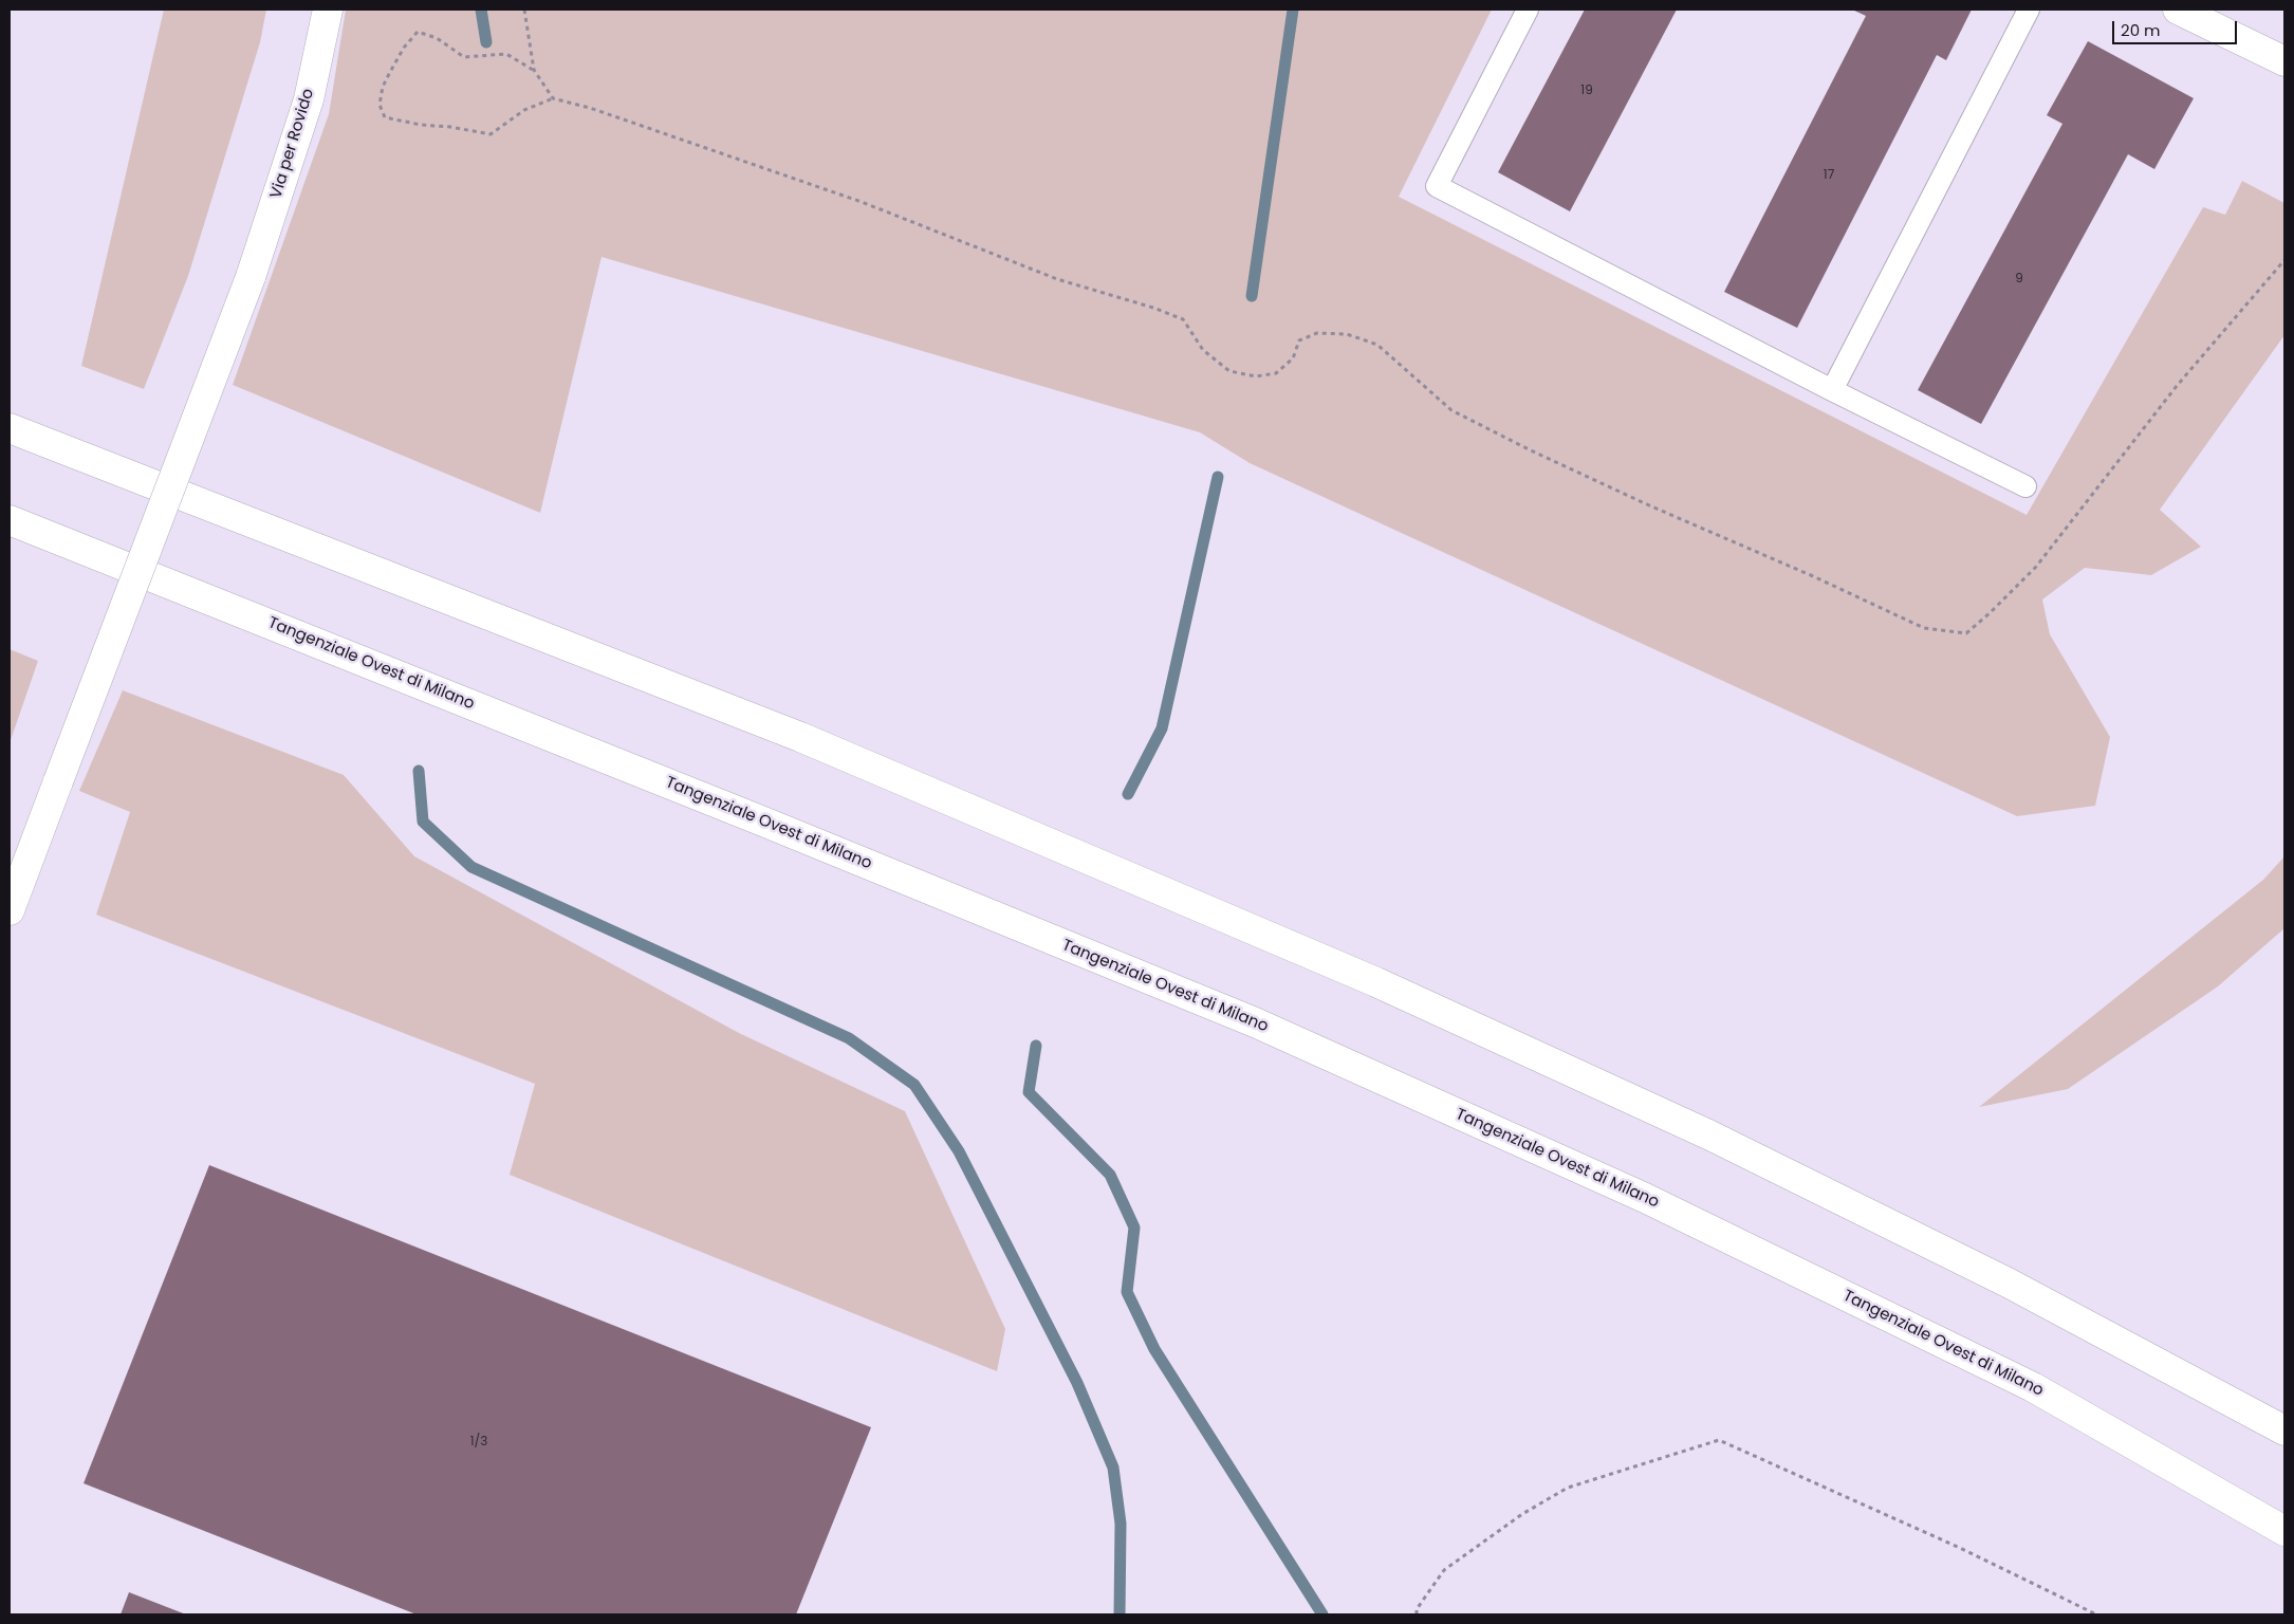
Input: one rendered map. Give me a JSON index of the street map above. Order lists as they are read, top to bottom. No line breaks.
{"streets":{"main road":["Via per Rovido","Tangenziale Ovest di Milano"]},"house_numbers":["19","17","9","1/3"],"scale_bar":"20 m"}
